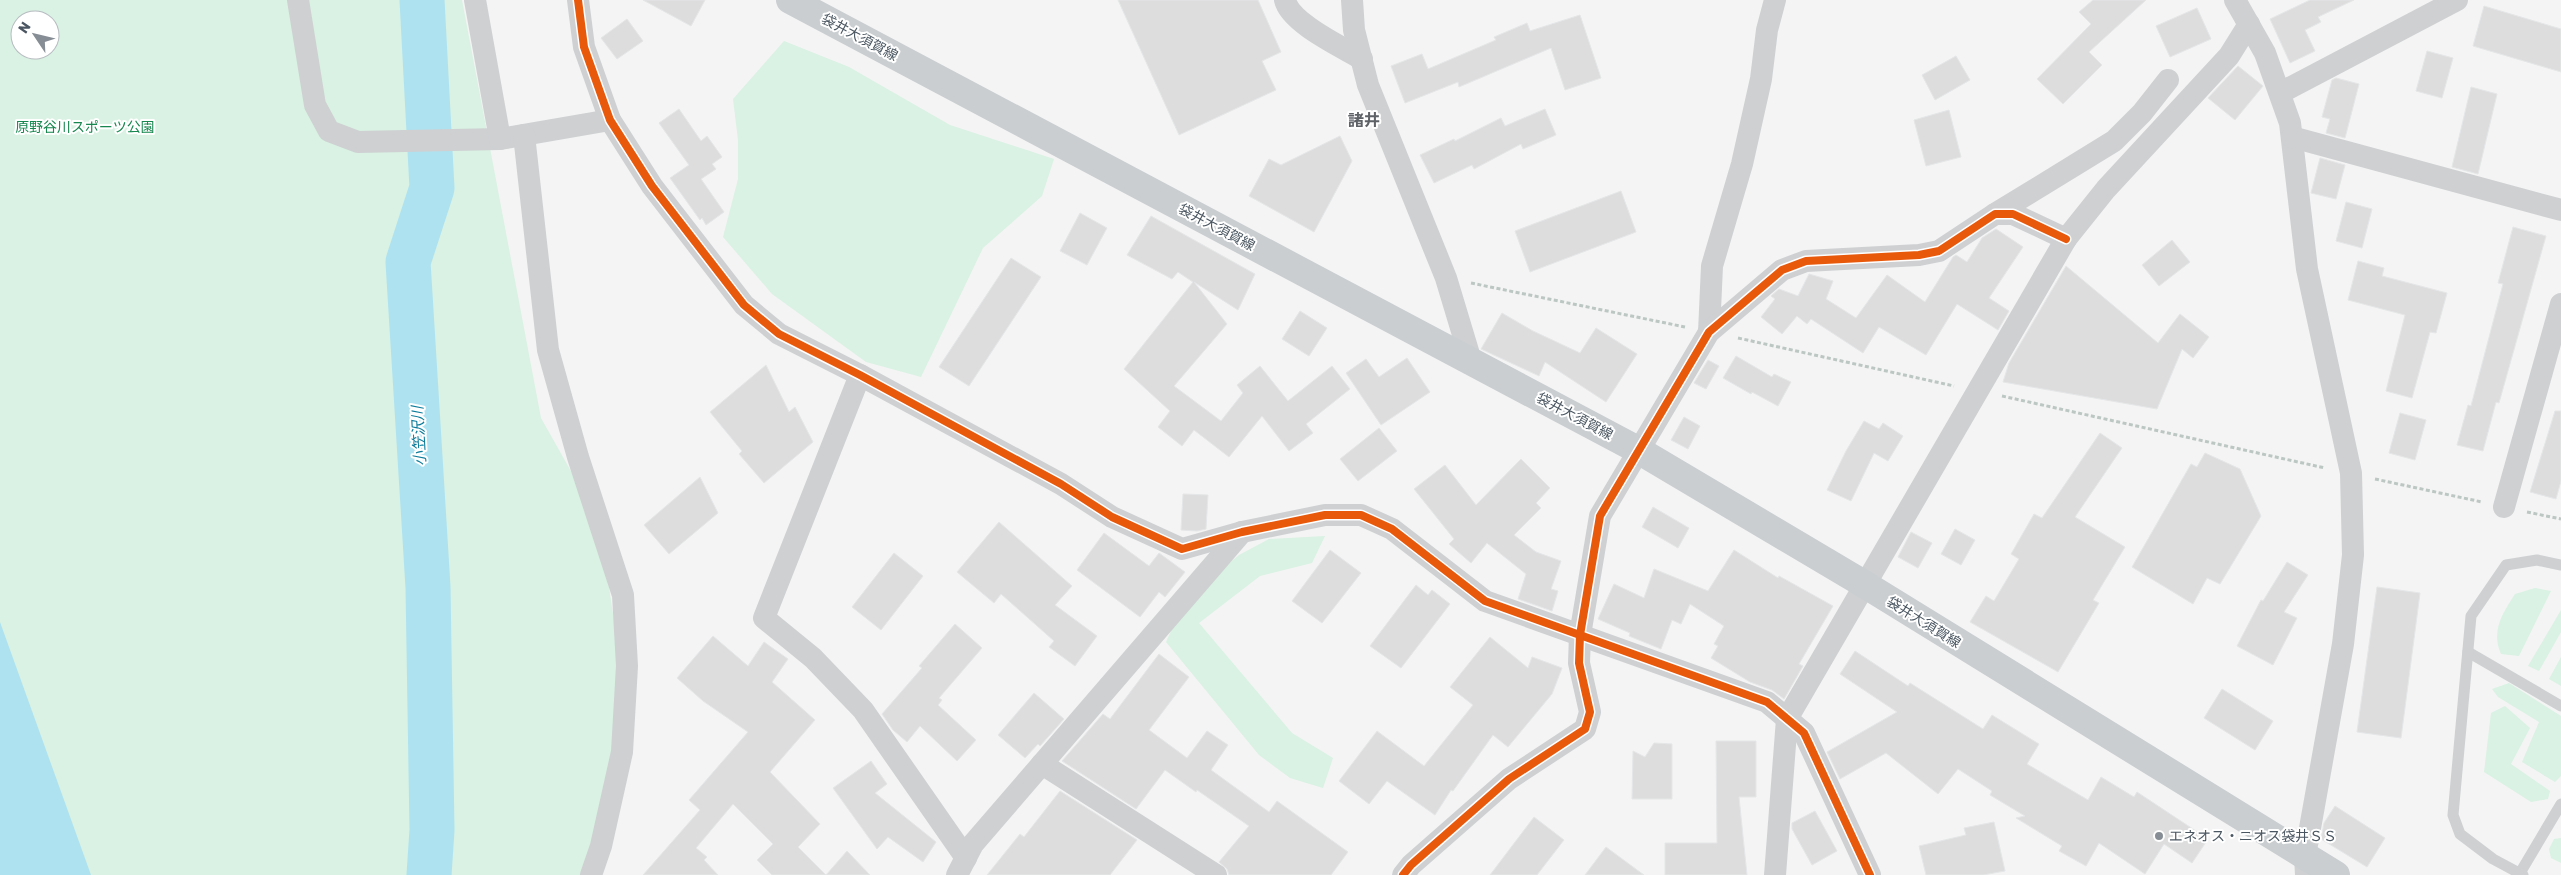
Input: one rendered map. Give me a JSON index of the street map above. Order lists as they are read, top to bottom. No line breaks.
{"streets":{"main road":["袋井大須賀線"]},"districts":["諸井"],"water":["小笠沢川"],"parks":["原野谷川スポーツ公園"],"places":["エネオス・ニオス袋井ＳＳ"],"north":"top left"}
